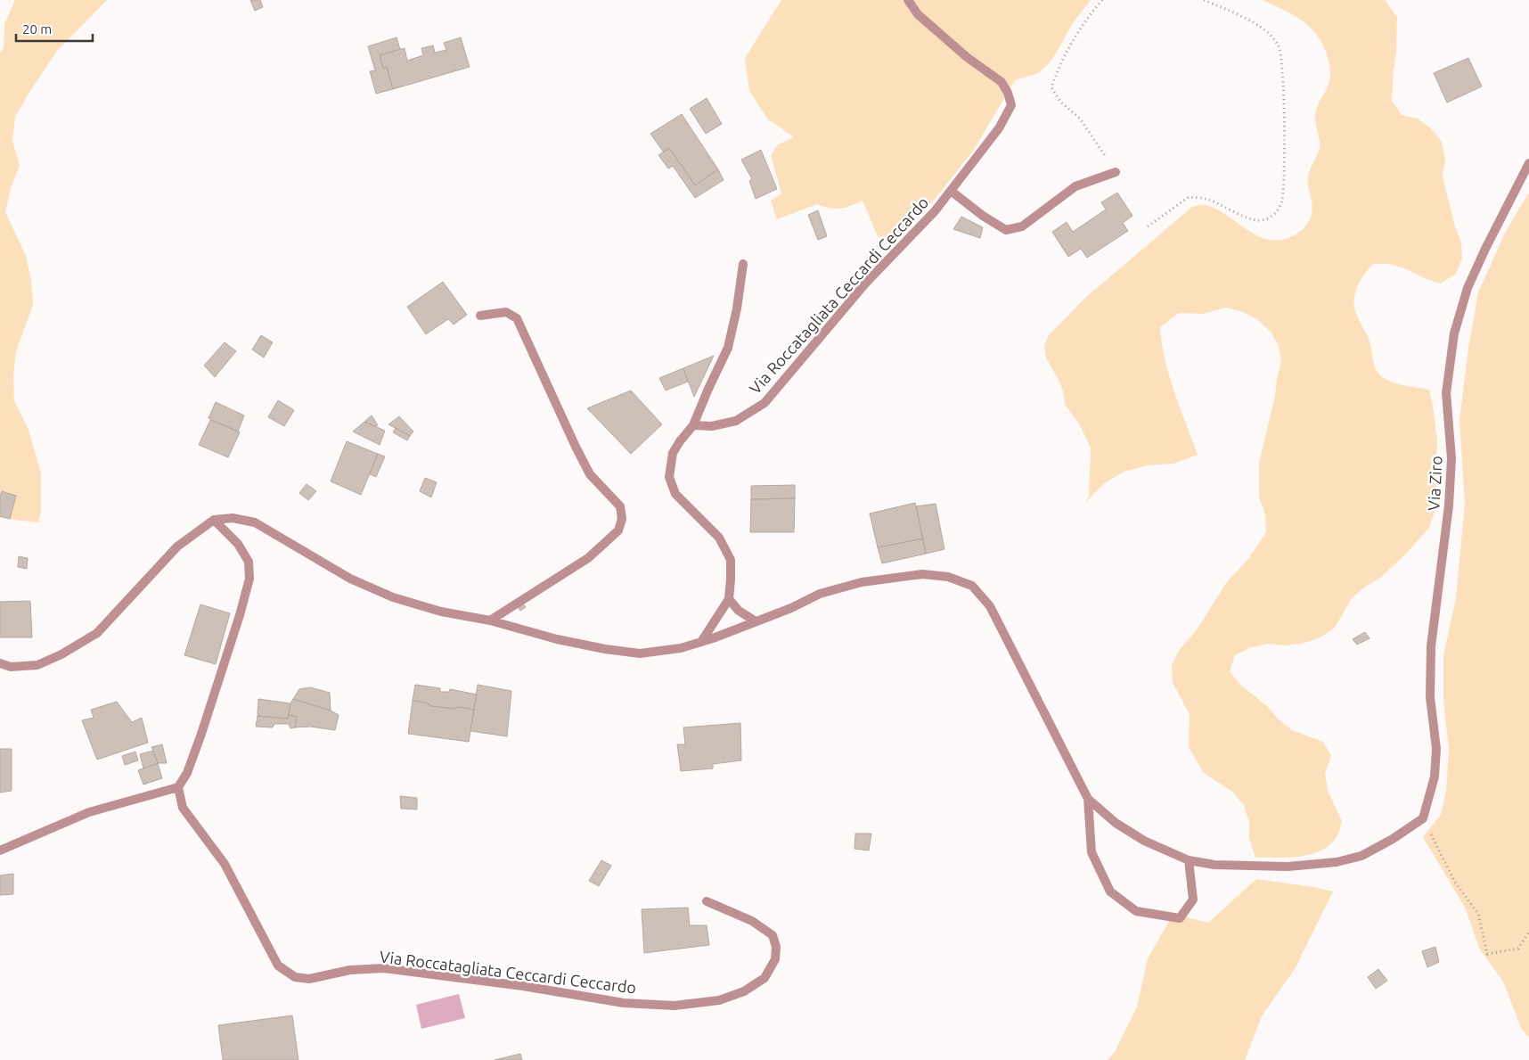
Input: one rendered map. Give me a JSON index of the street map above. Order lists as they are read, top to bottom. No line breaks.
{"streets":{"street":["Via Roccatagliata Ceccardi Ceccardo","Via Ziro"]},"scale_bar":"20 m"}
